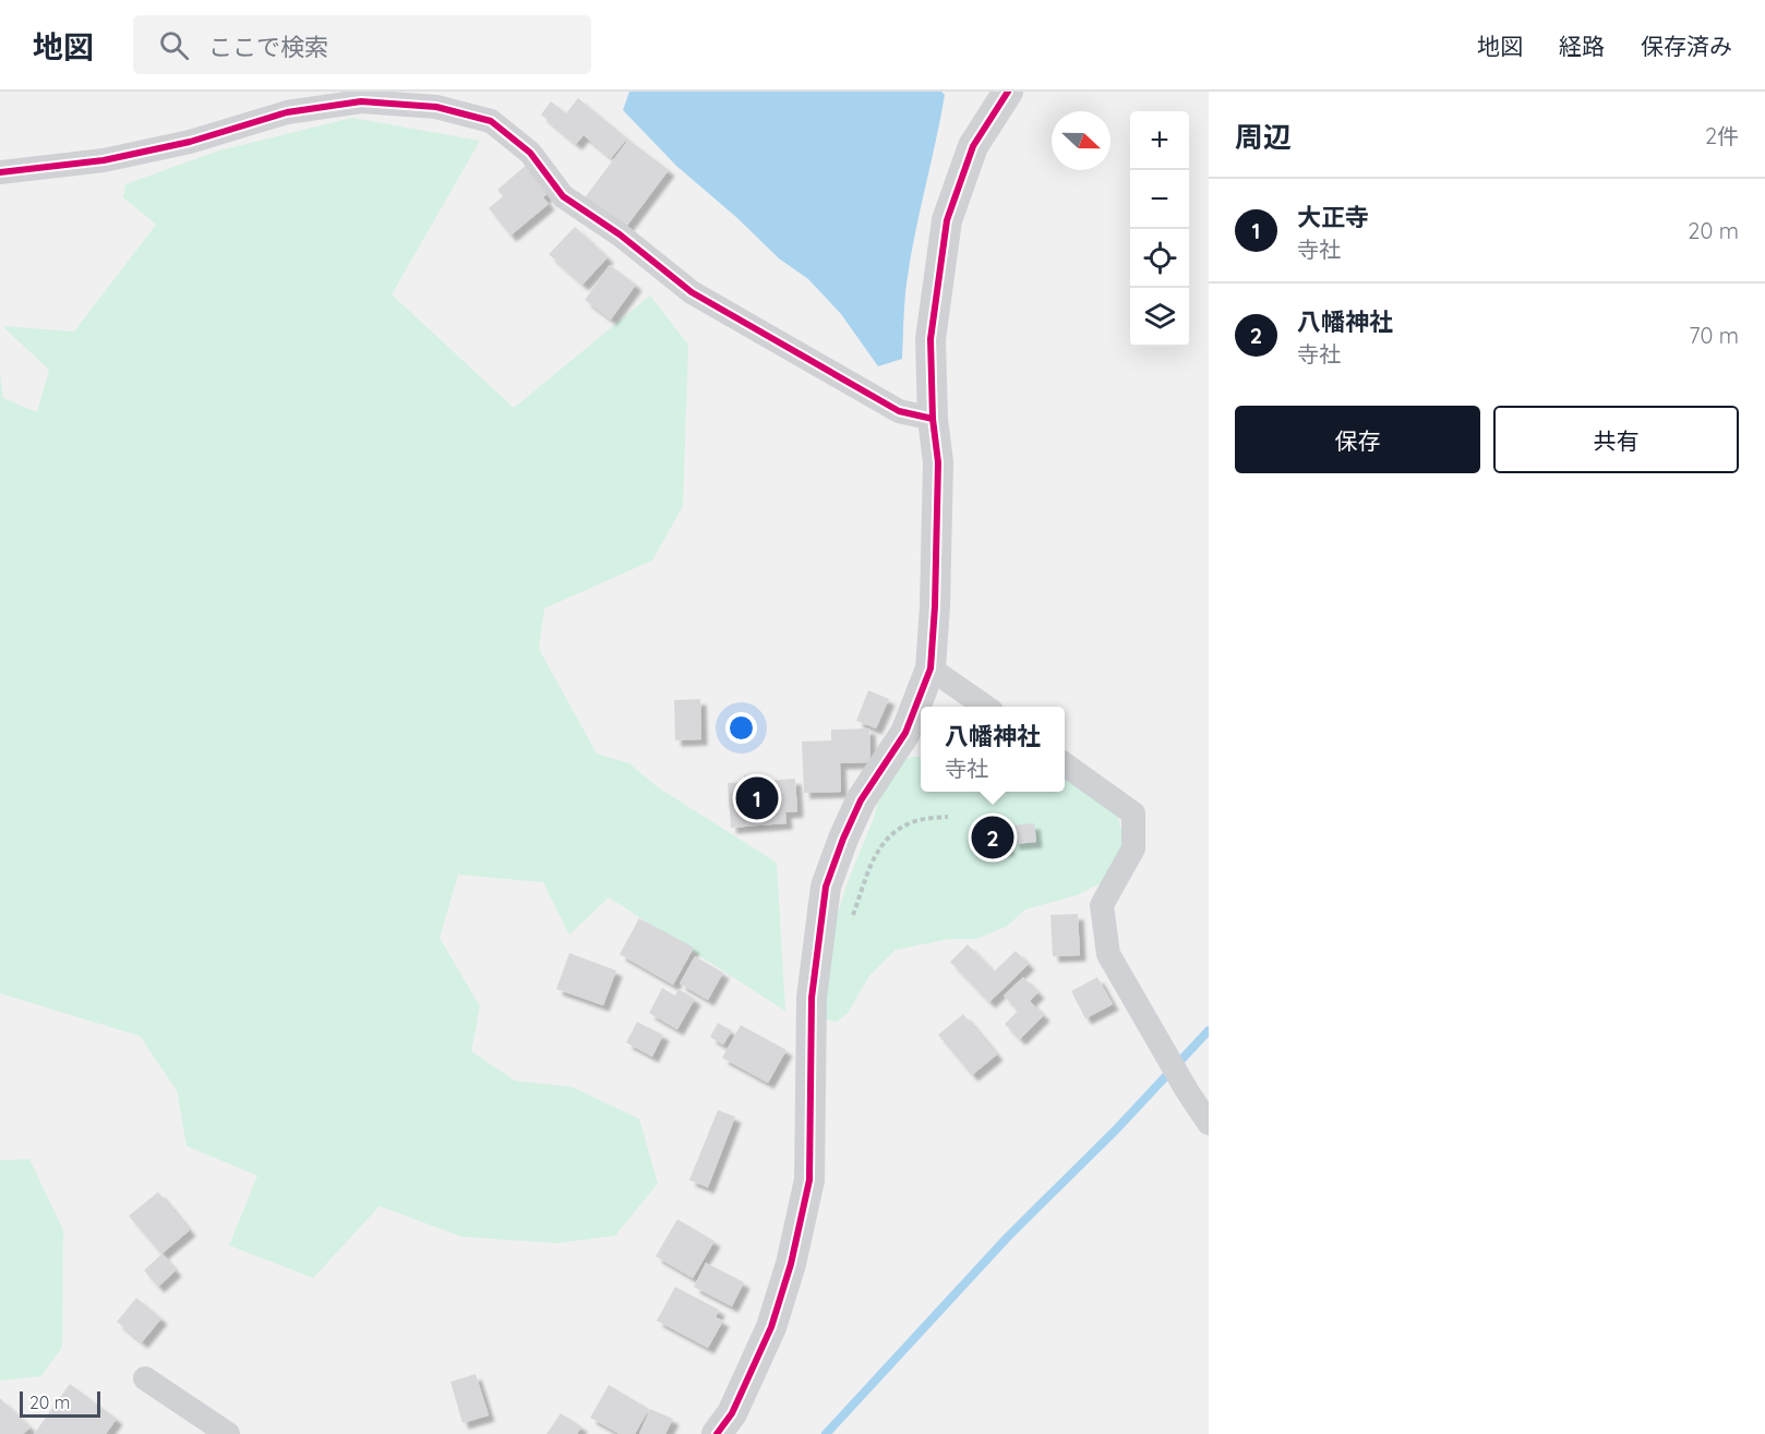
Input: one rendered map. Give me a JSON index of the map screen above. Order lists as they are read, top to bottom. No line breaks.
{"scale_bar":"20 m","north":"right","page":{"header":"地図","search":"ここで検索","nav":["地図","経路","保存済み"],"heading":["周辺","2件"],"map_buttons":["+","−"],"list":[{"mark":"1","name":"大正寺","note":"寺社","value":"20 m"},{"mark":"2","name":"八幡神社","note":"寺社","value":"70 m"}],"buttons":["保存","共有"],"popup":["八幡神社","寺社"],"pins":["1","2"],"scale":"20 m"}}
